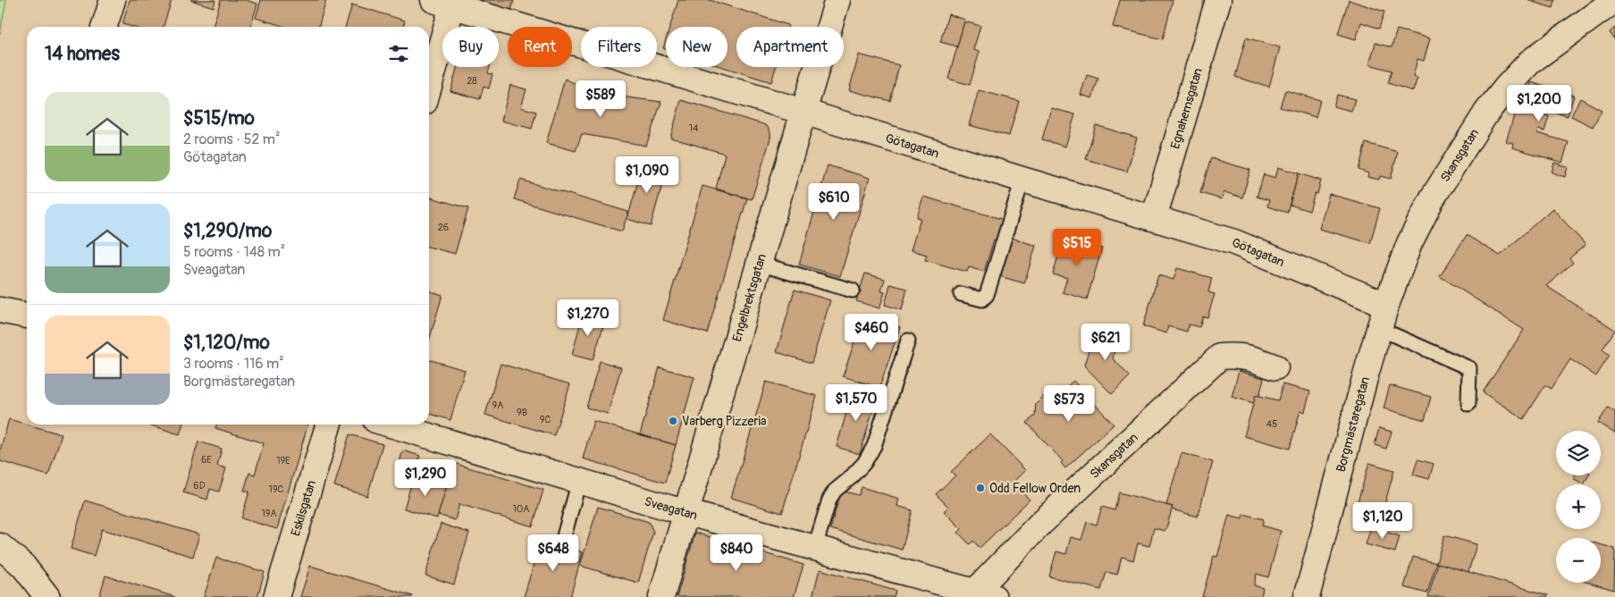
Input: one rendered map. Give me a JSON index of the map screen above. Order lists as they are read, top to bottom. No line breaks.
{"streets":{"street":["Egnahemsgatan","Götagatan","Skansgatan","Engelbrektsgatan","Borgmästaregatan","Sveagatan","Eskilsgatan"]},"crossings":[["Egnahemsgatan","Götagatan"],["Götagatan","Skansgatan"],["Götagatan","Engelbrektsgatan"],["Götagatan","Borgmästaregatan"],["Skansgatan","Borgmästaregatan"],["Skansgatan","Sveagatan"],["Engelbrektsgatan","Sveagatan"]],"places":["Varberg Pizzeria","Odd Fellow Orden"],"house_numbers":["28","14","26","9A","9B","9C","45","6E","19E","6D","19C","10A","19A"],"page":{"chip":["Buy","Rent","Filters","New","Apartment"],"heading":"14 homes","price":["$589","$1,200","$1,090","$610","$515","$1,270","$460","$621","$1,570","$573","$1,290","$1,120","$648","$840"],"list":[{"name":"$515/mo","note":"2 rooms · 52 m² · Götagatan"},{"name":"$1,290/mo","note":"5 rooms · 148 m² · Sveagatan"},{"name":"$1,120/mo","note":"3 rooms · 116 m² · Borgmästaregatan"}],"map_buttons":["+","−"]}}
